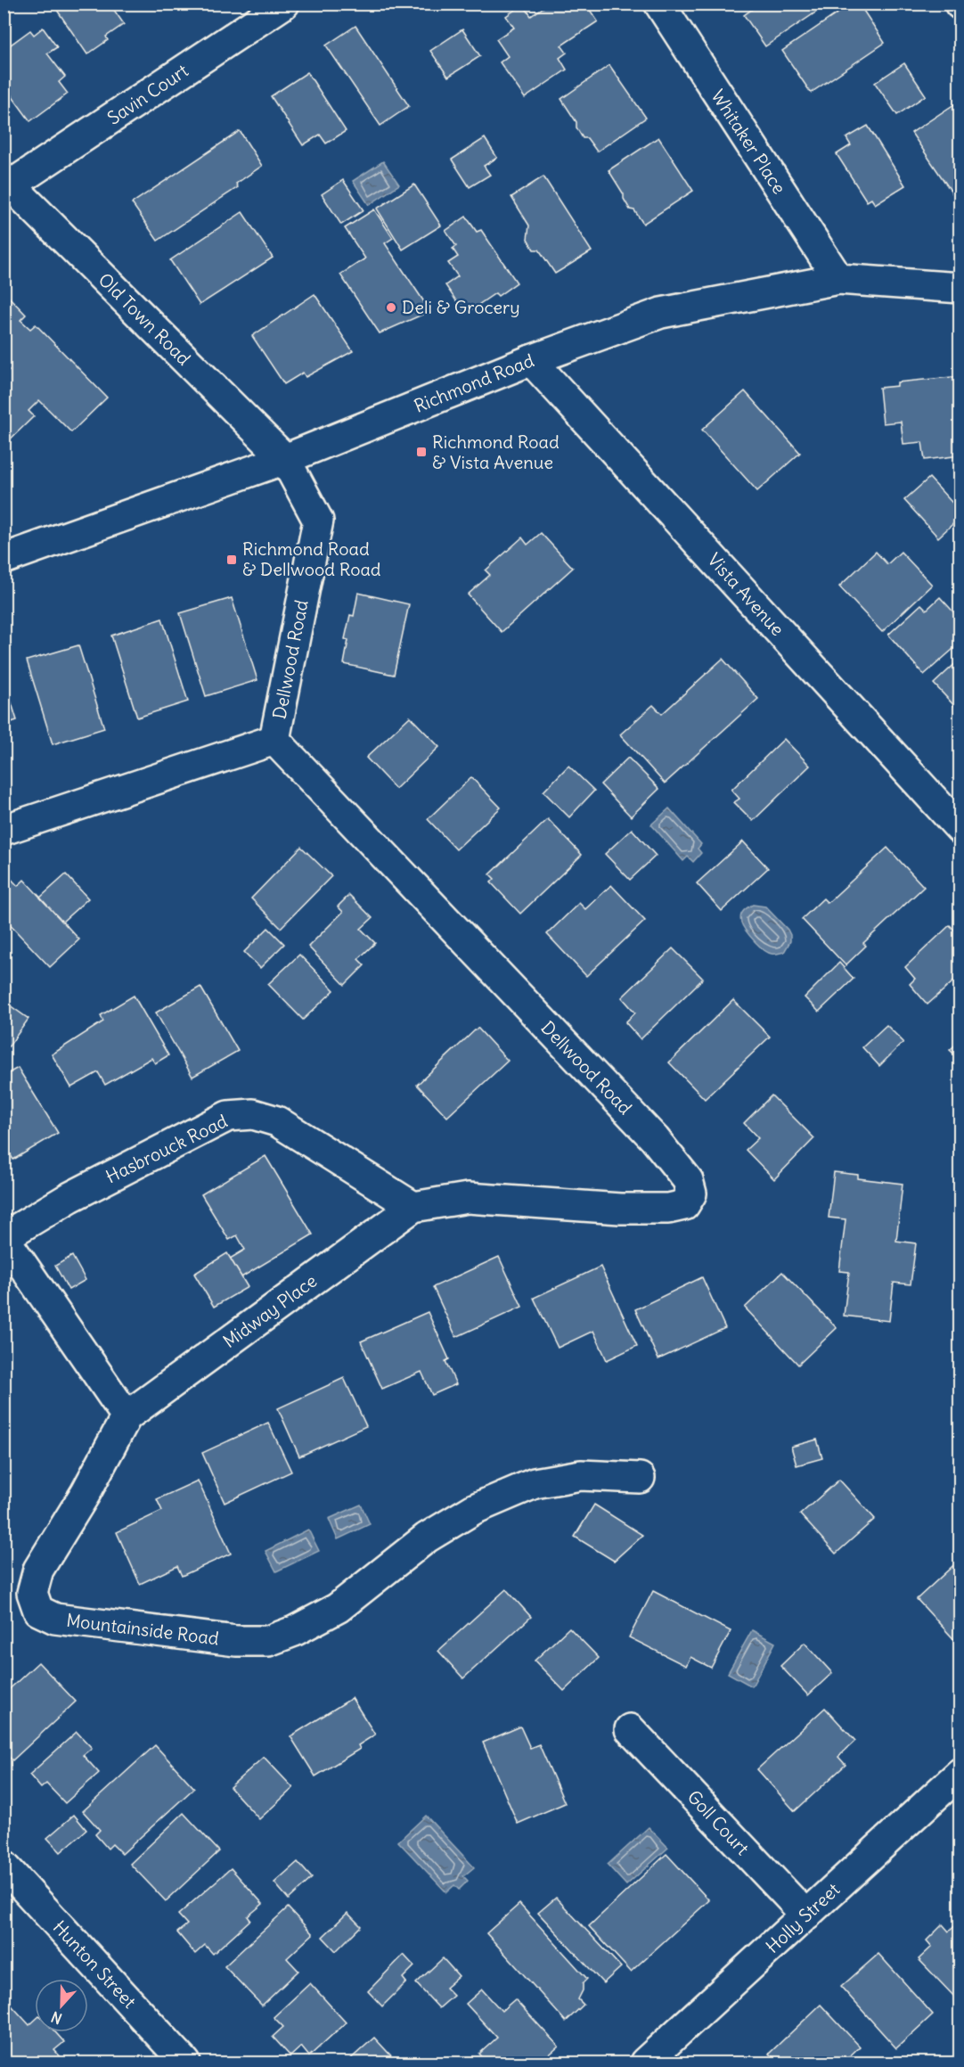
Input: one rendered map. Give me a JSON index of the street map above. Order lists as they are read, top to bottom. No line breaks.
{"streets":{"street":["Savin Court","Whitaker Place","Old Town Road","Richmond Road","Vista Avenue","Dellwood Road","Hasbrouck Road","Midway Place","Mountainside Road","Goll Court","Holly Street","Hunton Street"]},"crossings":[["Savin Court","Old Town Road"],["Whitaker Place","Richmond Road"],["Old Town Road","Richmond Road"],["Old Town Road","Dellwood Road"],["Richmond Road","Vista Avenue"],["Richmond Road","Dellwood Road"],["Dellwood Road","Hasbrouck Road"],["Dellwood Road","Midway Place"],["Hasbrouck Road","Midway Place"],["Midway Place","Mountainside Road"],["Goll Court","Holly Street"]],"places":{"other":["Deli & Grocery"],"transit":["Richmond Road & Vista Avenue","Richmond Road & Dellwood Road"]},"north":"bottom"}
